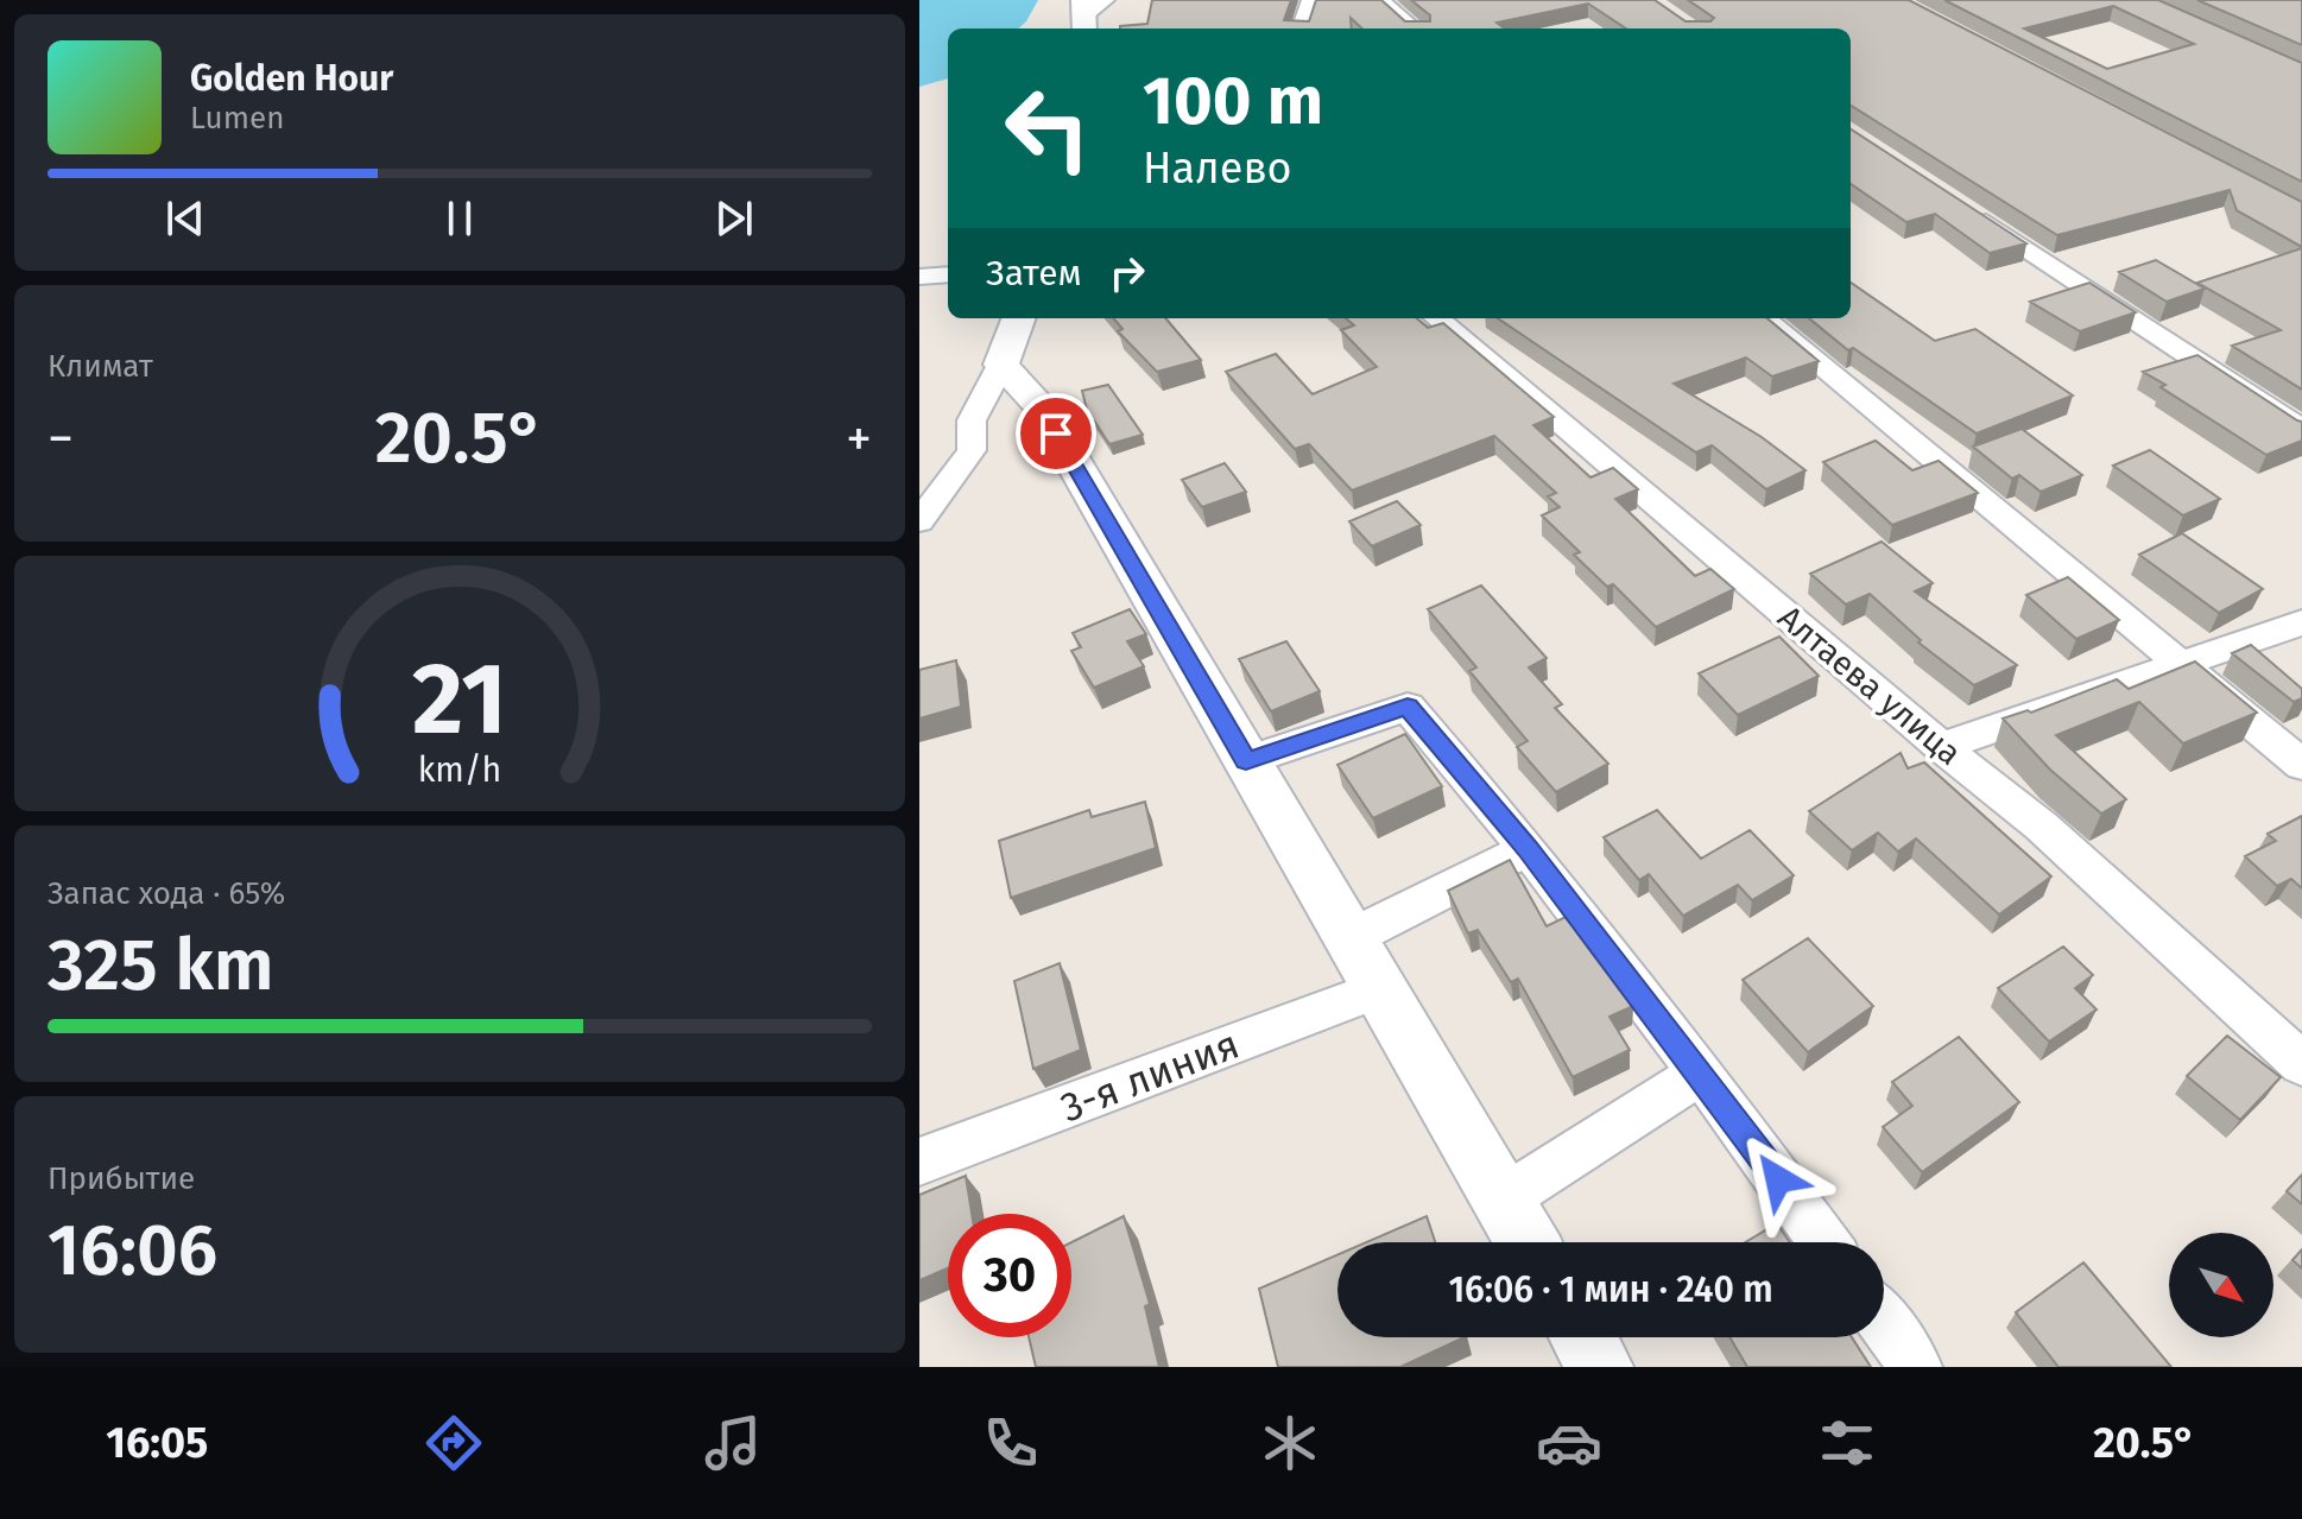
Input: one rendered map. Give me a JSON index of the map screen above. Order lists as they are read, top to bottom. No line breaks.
{"streets":{"street":["Алтаева улица","3-я линия"]},"north":"bottom right","page":{"turn":["100 m","Налево"],"song":["Golden Hour","Lumen"],"then":"Затем","tile":["Климат",["Запас хода · 65%","325 km"],["Прибытие","16:06"]],"heat":["−","20.5°","+"],"limit":"30","trip":"16:06 · 1 мин · 240 m","tabs":["16:05","20.5°"],"gauge":["21","km/h"]}}
